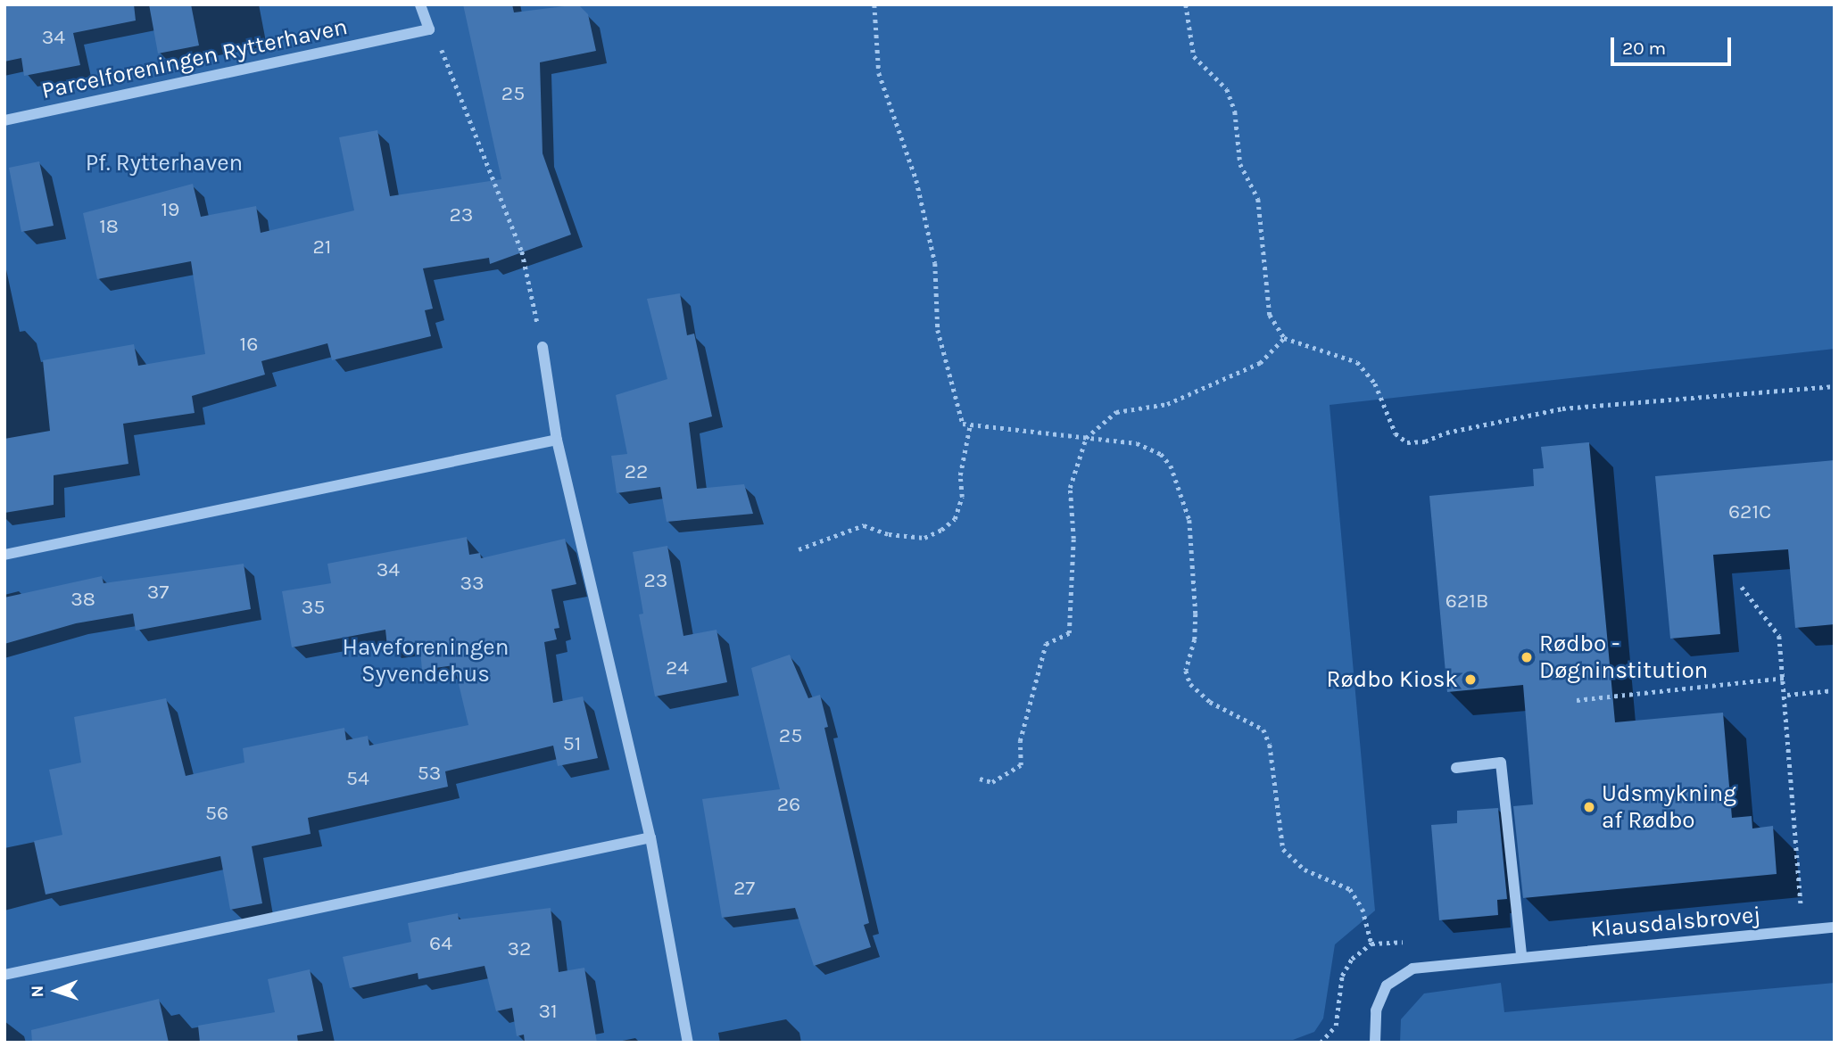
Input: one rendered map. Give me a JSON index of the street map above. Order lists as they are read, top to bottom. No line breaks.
{"streets":{"street":["Parcelforeningen Rytterhaven","Klausdalsbrovej"]},"parks":["Pf. Rytterhaven","Haveforeningen Syvendehus"],"places":["Rødbo - Døgninstitution","Rødbo Kiosk","Udsmykning af Rødbo"],"house_numbers":["34","25","19","23","18","21","16","22","621C","34","23","33","37","38","621B","35","24","25","51","53","54","26","56","27","64","32","31"],"scale_bar":"20 m","north":"left"}
